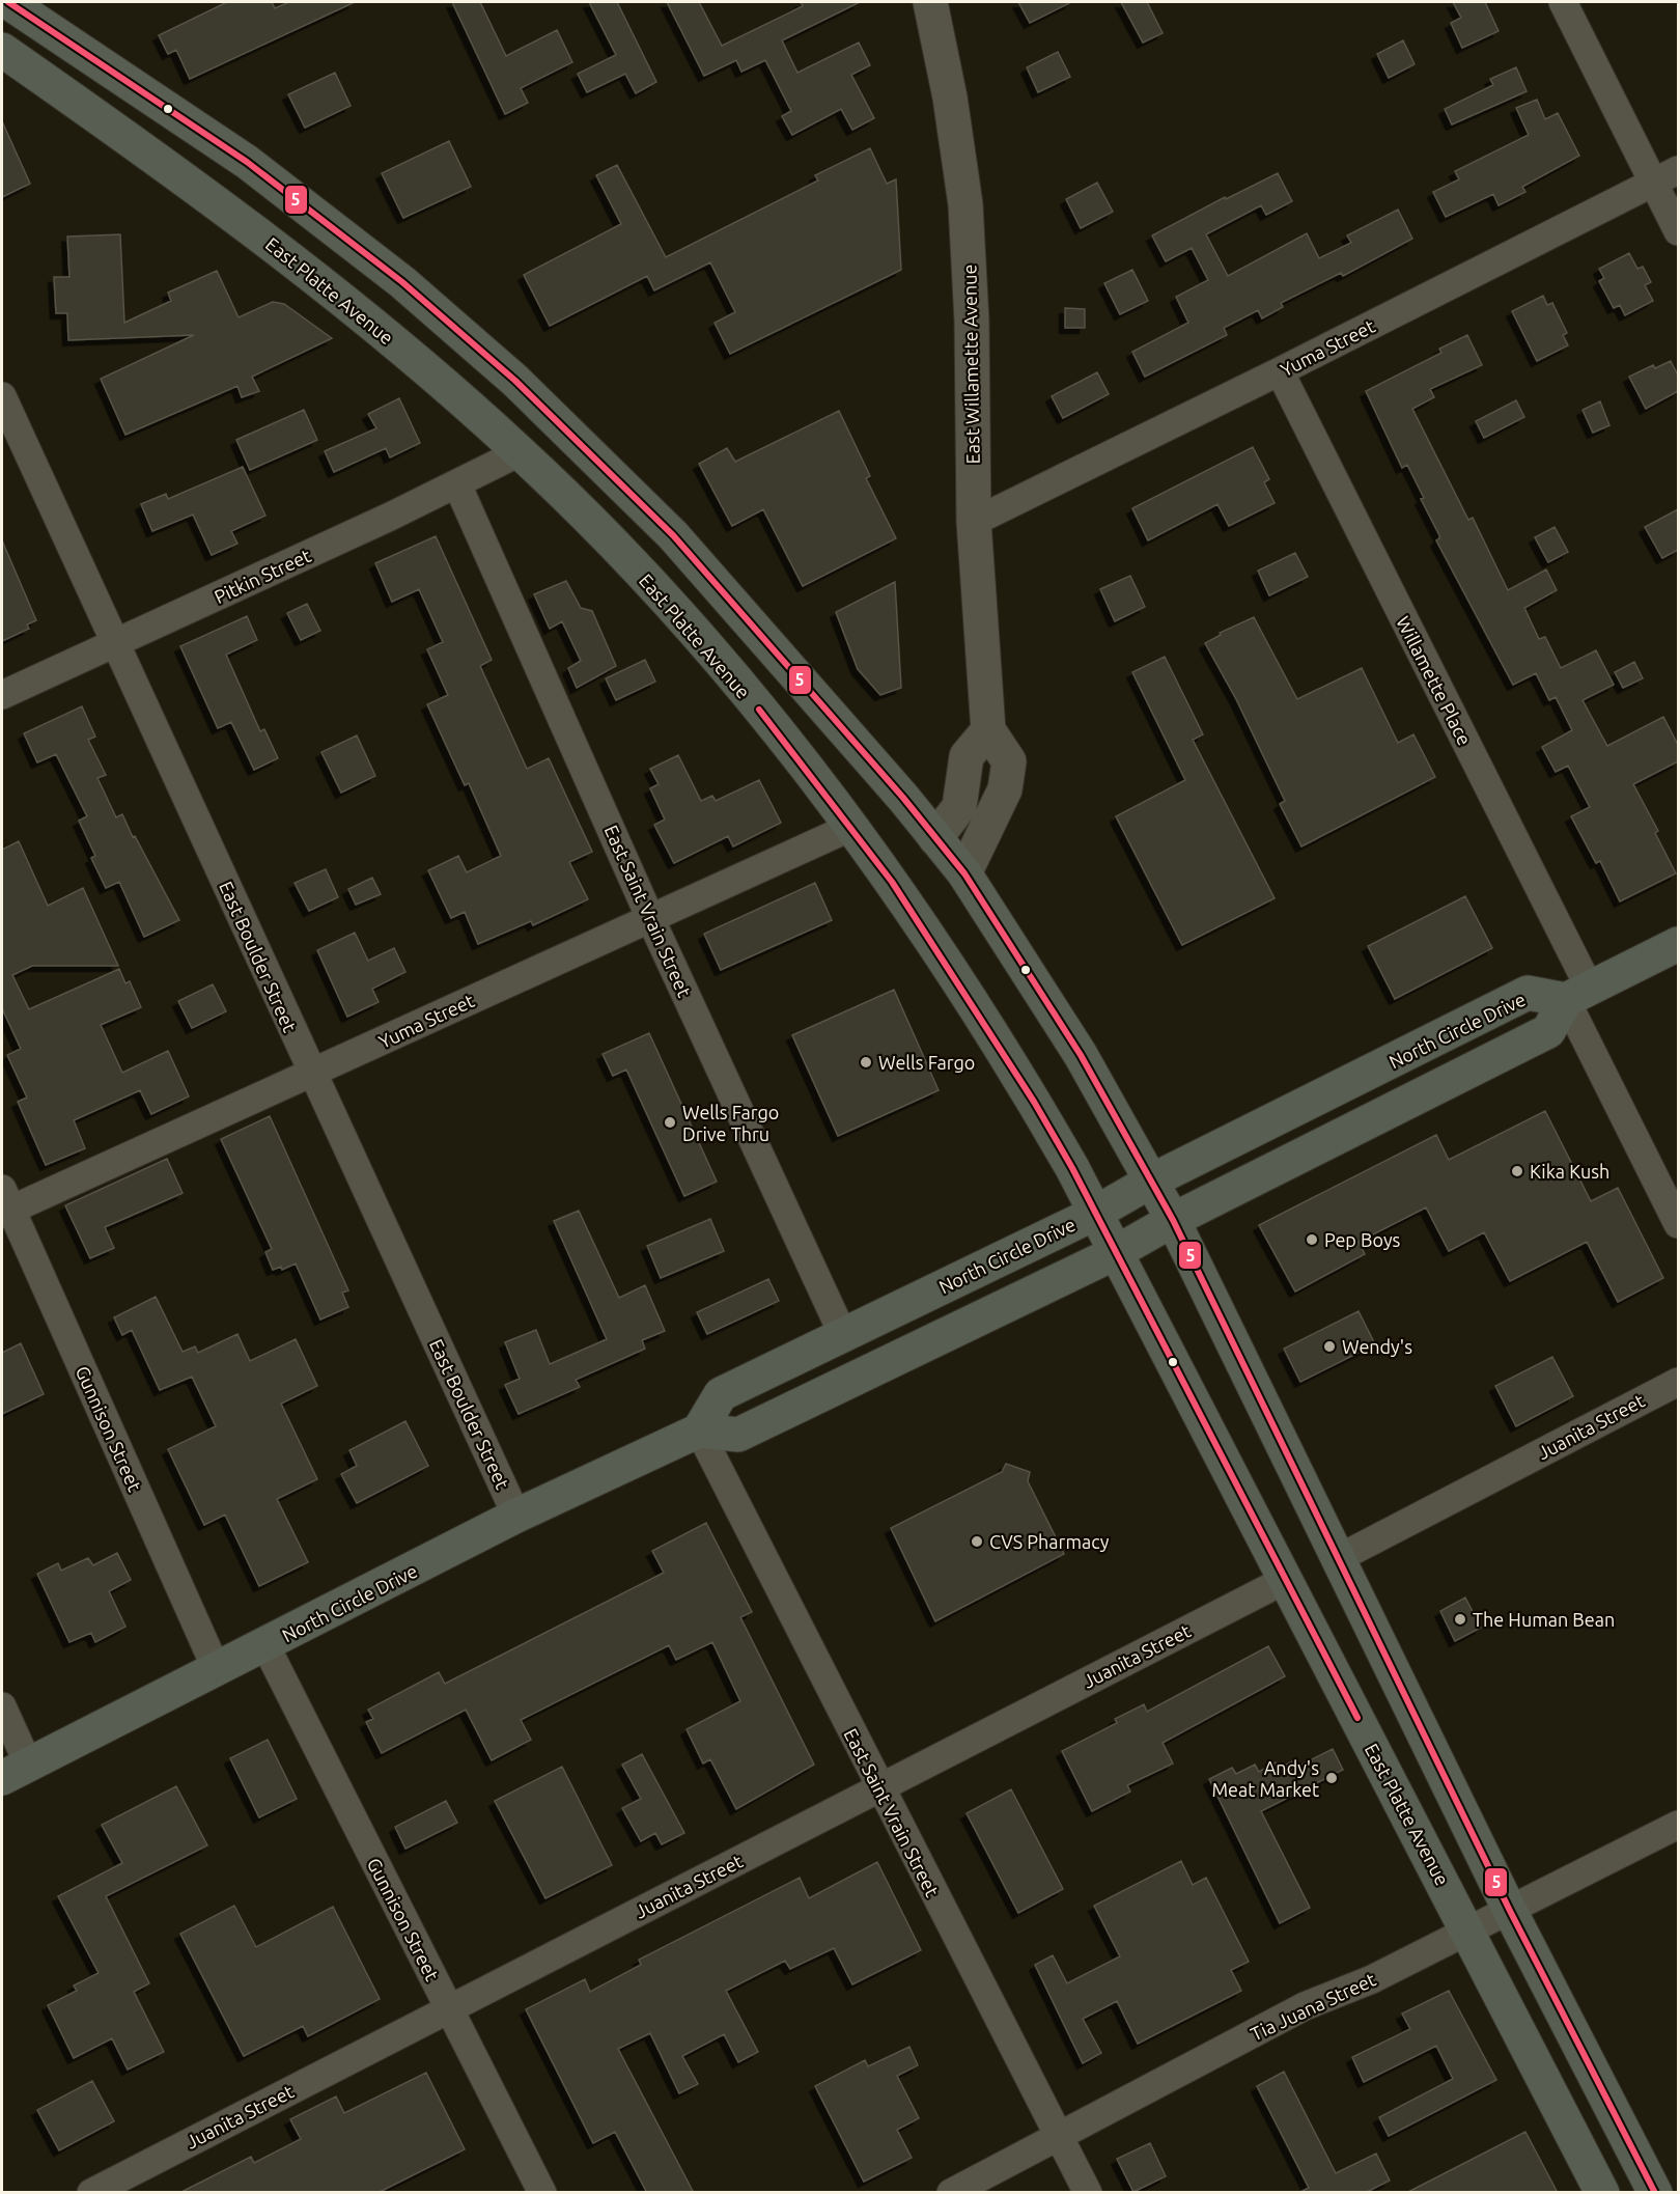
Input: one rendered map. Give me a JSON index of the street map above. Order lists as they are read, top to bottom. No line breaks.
{"streets":{"main road":["East Platte Avenue","North Circle Drive"],"street":["Yuma Street","East Willamette Avenue","Pitkin Street","Willamette Place","East Saint Vrain Street","East Boulder Street","Juanita Street","Gunnison Street","Tia Juana Street"]},"crossings":[["East Platte Avenue","Yuma Street"],["East Platte Avenue","Pitkin Street"],["East Platte Avenue","North Circle Drive"],["East Platte Avenue","Juanita Street"],["East Platte Avenue","Tia Juana Street"],["Yuma Street","East Willamette Avenue"],["Yuma Street","Willamette Place"],["Yuma Street","East Saint Vrain Street"],["Yuma Street","East Boulder Street"],["Yuma Street","Gunnison Street"],["Pitkin Street","East Saint Vrain Street"],["Pitkin Street","East Boulder Street"],["Willamette Place","North Circle Drive"],["East Saint Vrain Street","North Circle Drive"],["East Saint Vrain Street","Juanita Street"],["East Saint Vrain Street","Tia Juana Street"],["East Boulder Street","North Circle Drive"],["North Circle Drive","Gunnison Street"],["Juanita Street","Gunnison Street"]],"places":["Wells Fargo","Wells Fargo Drive Thru","Kika Kush","Pep Boys","Wendy's","CVS Pharmacy","The Human Bean","Andy's Meat Market"],"lines":["transit line 5"]}
